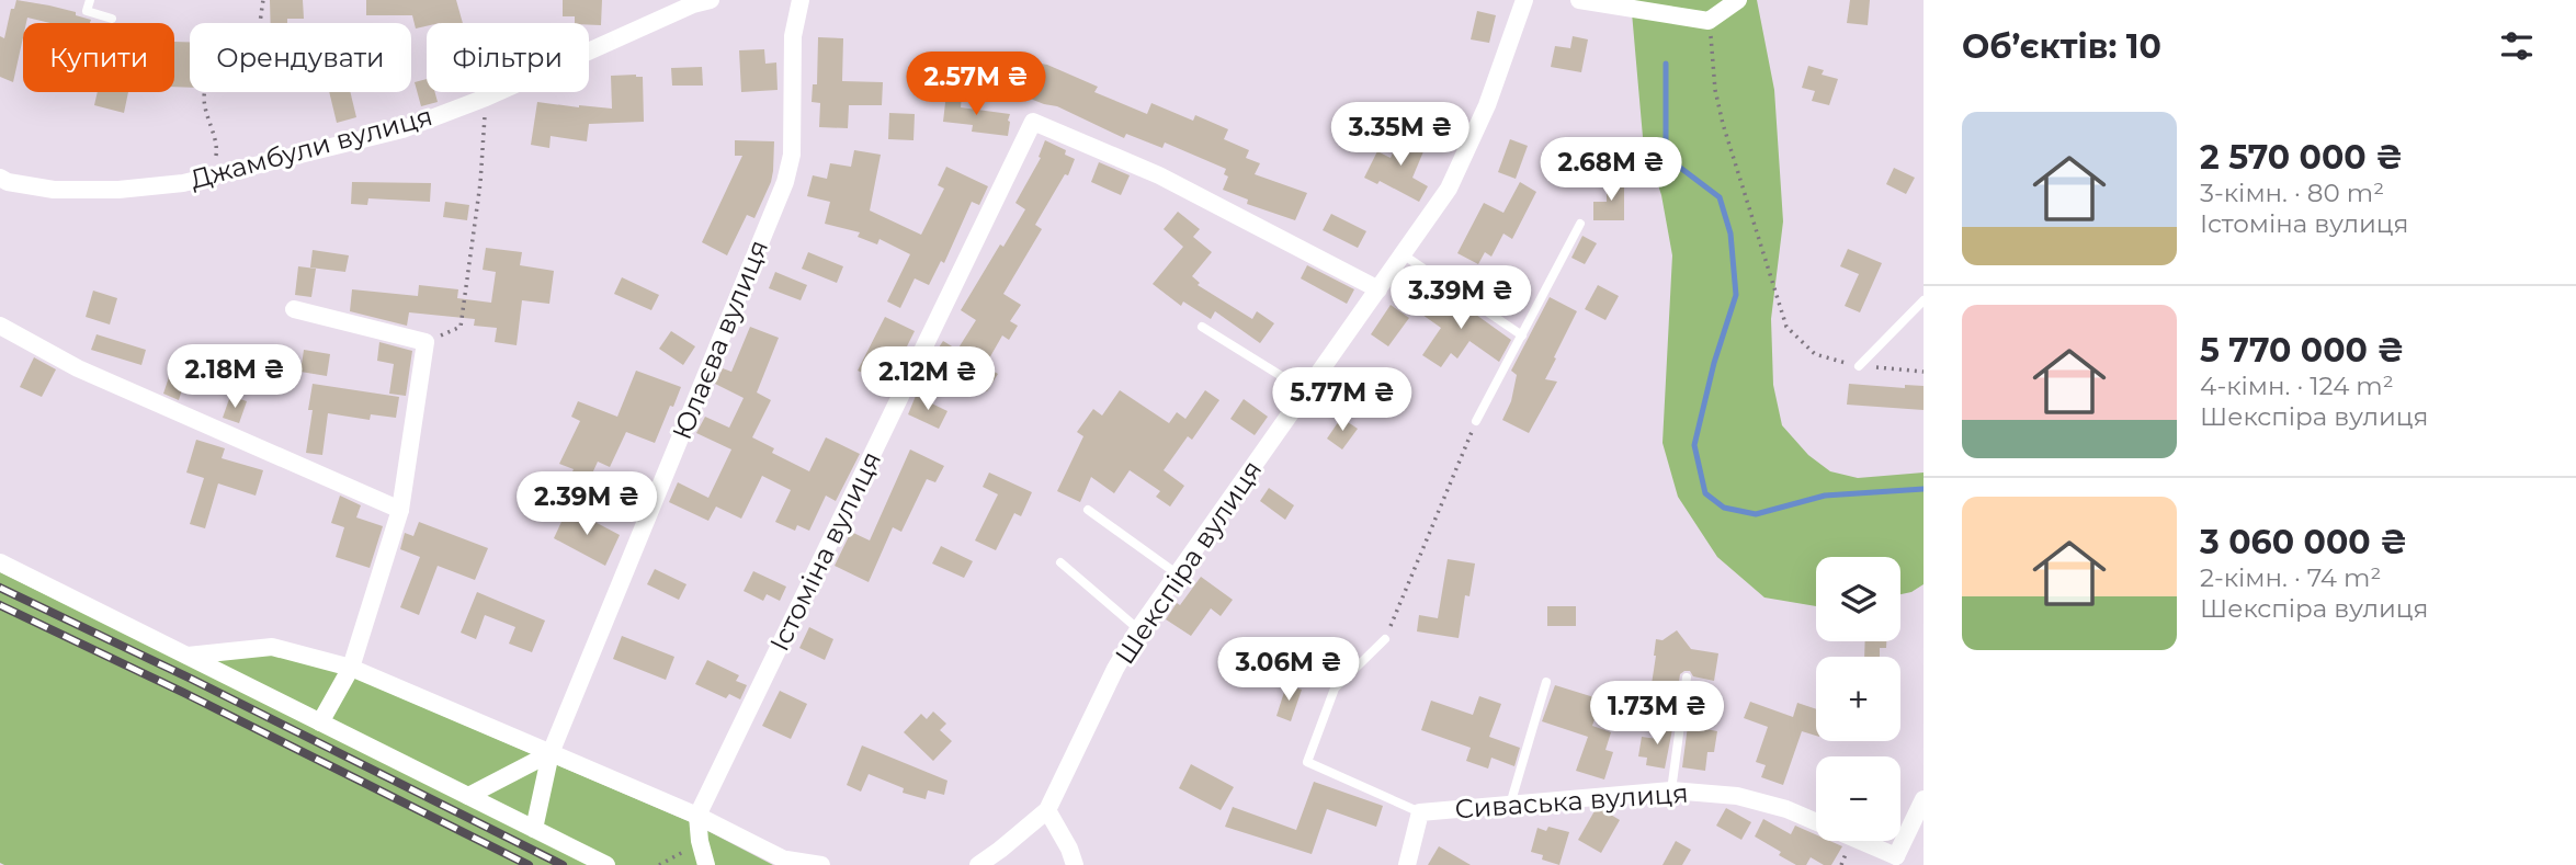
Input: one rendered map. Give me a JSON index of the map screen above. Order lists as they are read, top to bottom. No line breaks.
{"streets":{"street":["Джамбули вулиця","Юлаєва вулиця","Істоміна вулиця","Шекспіра вулиця","Сиваська вулиця"]},"crossings":[["Істоміна вулиця","Шекспіра вулиця"]],"page":{"heading":"Об’єктів: 10","chip":["Купити","Орендувати","Фільтри"],"price":["2.57M ₴","3.35M ₴","2.68M ₴","3.39M ₴","2.18M ₴","2.12M ₴","5.77M ₴","2.39M ₴","3.06M ₴","1.73M ₴"],"list":[{"name":"2 570 000 ₴","note":"3-кімн. · 80 m² · Істоміна вулиця"},{"name":"5 770 000 ₴","note":"4-кімн. · 124 m² · Шекспіра вулиця"},{"name":"3 060 000 ₴","note":"2-кімн. · 74 m² · Шекспіра вулиця"}],"map_buttons":["+","−"]}}
